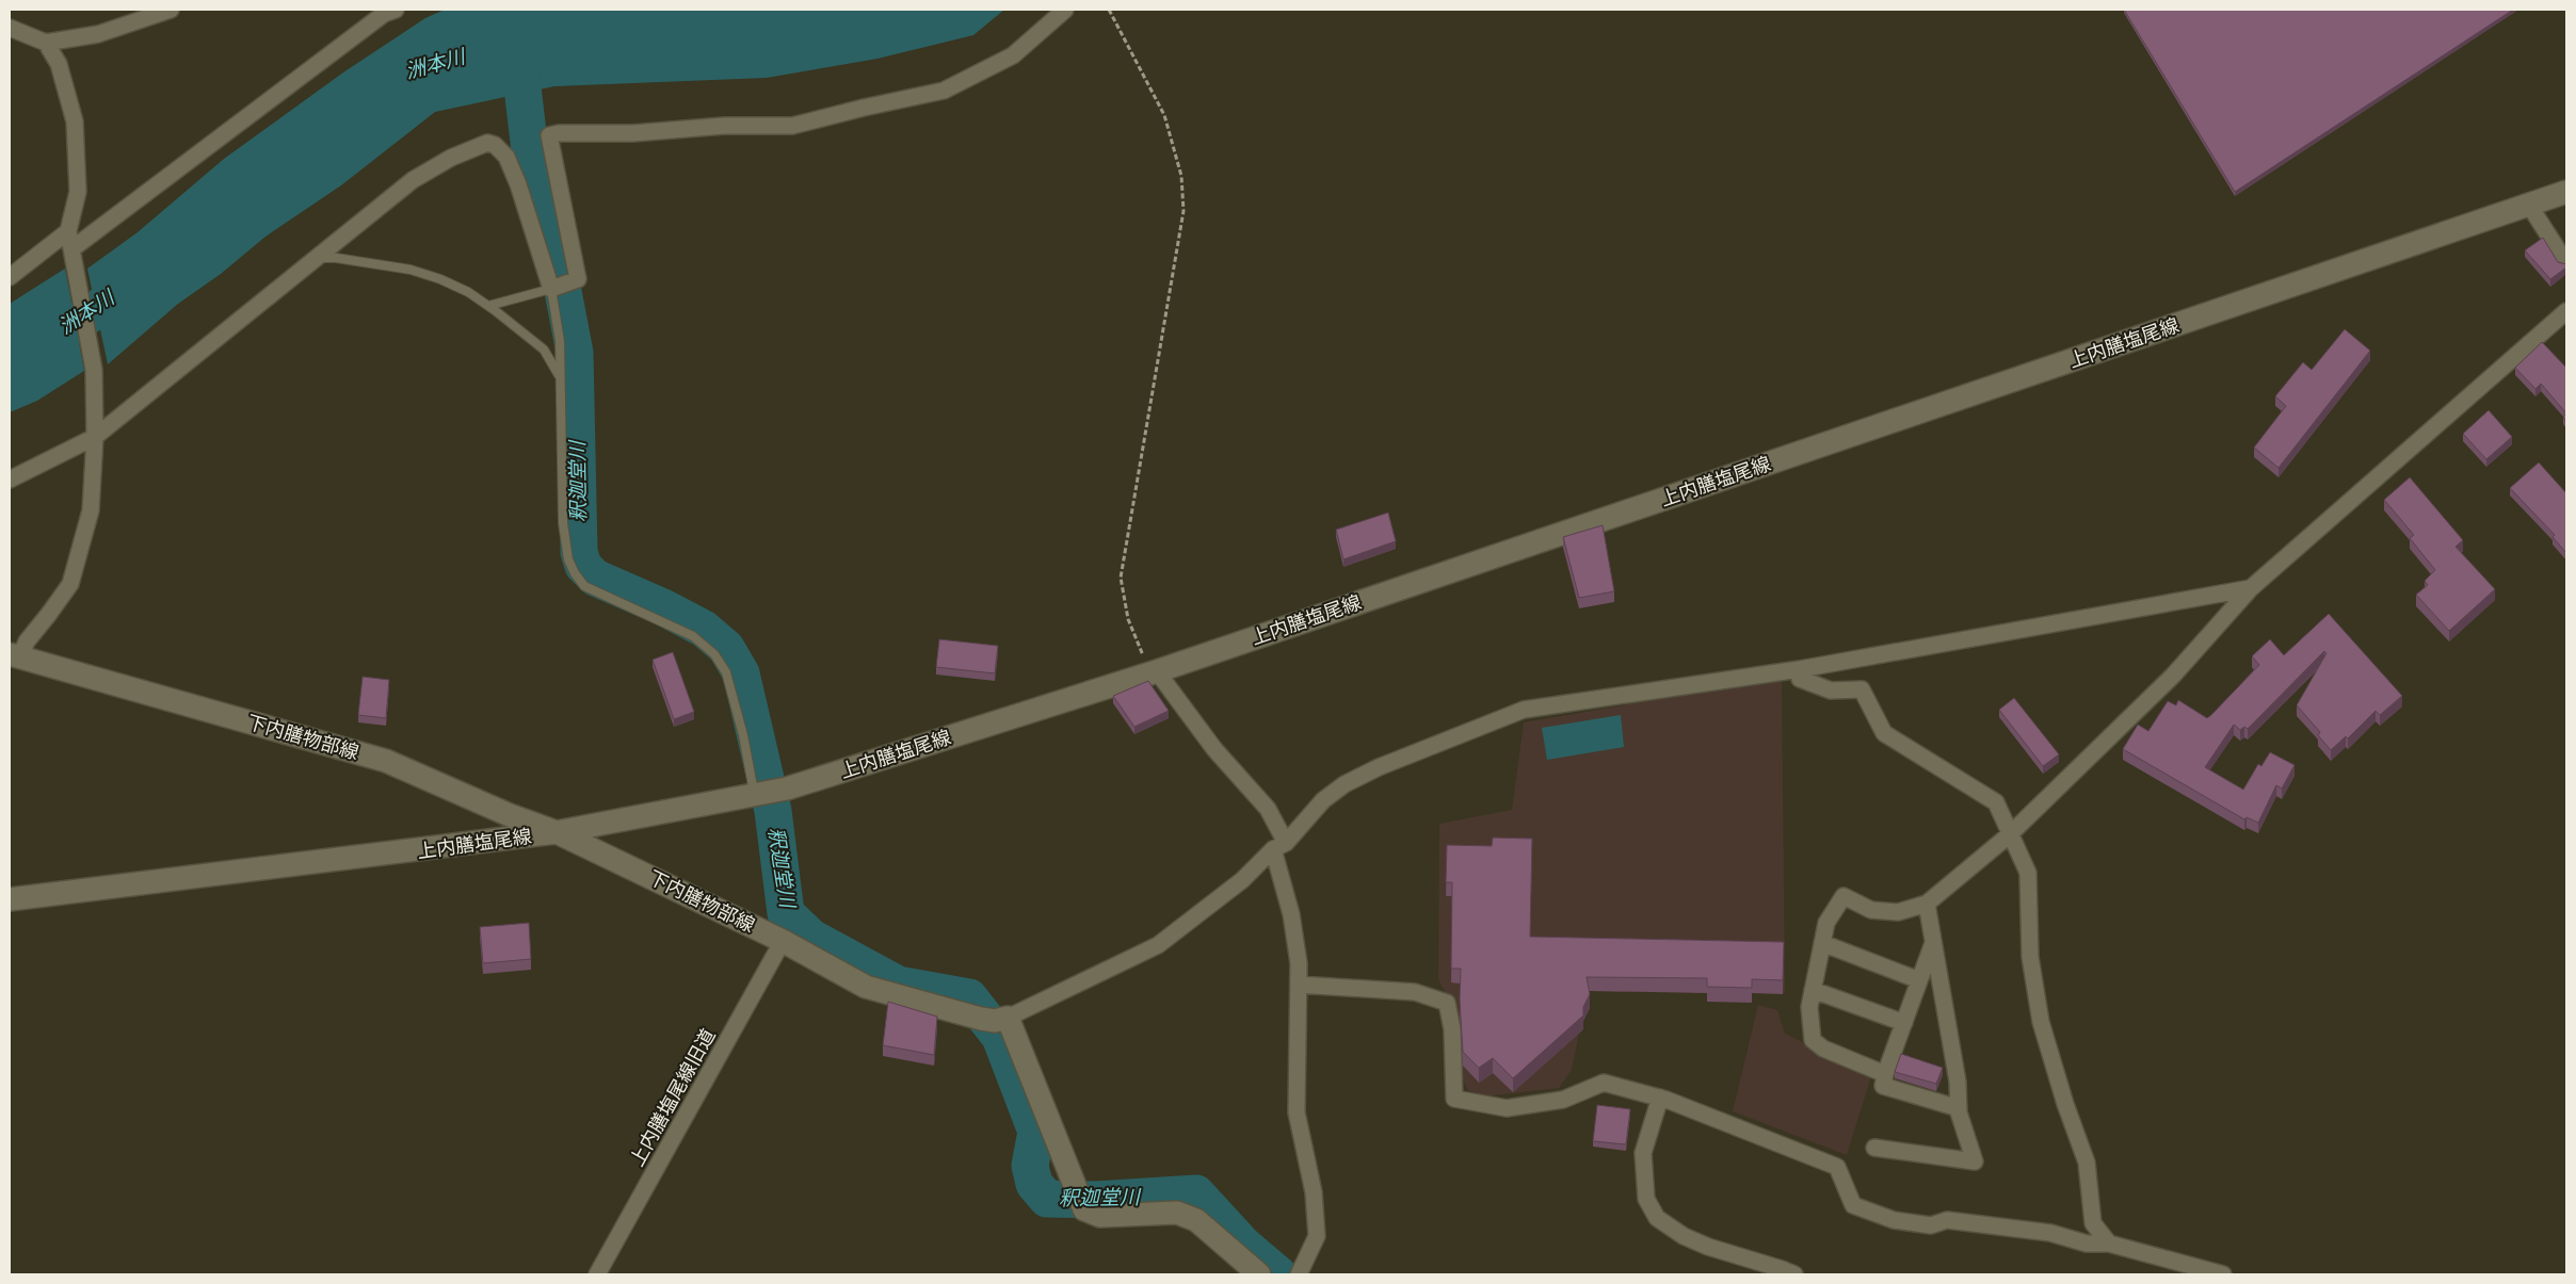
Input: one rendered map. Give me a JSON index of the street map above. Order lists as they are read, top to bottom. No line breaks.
{"streets":{"main road":["上内膳塩尾線","下内膳物部線"],"street":["上内膳塩尾線旧道"]},"crossings":[["上内膳塩尾線","下内膳物部線"],["下内膳物部線","上内膳塩尾線旧道"]],"water":["洲本川","釈迦堂川"]}
